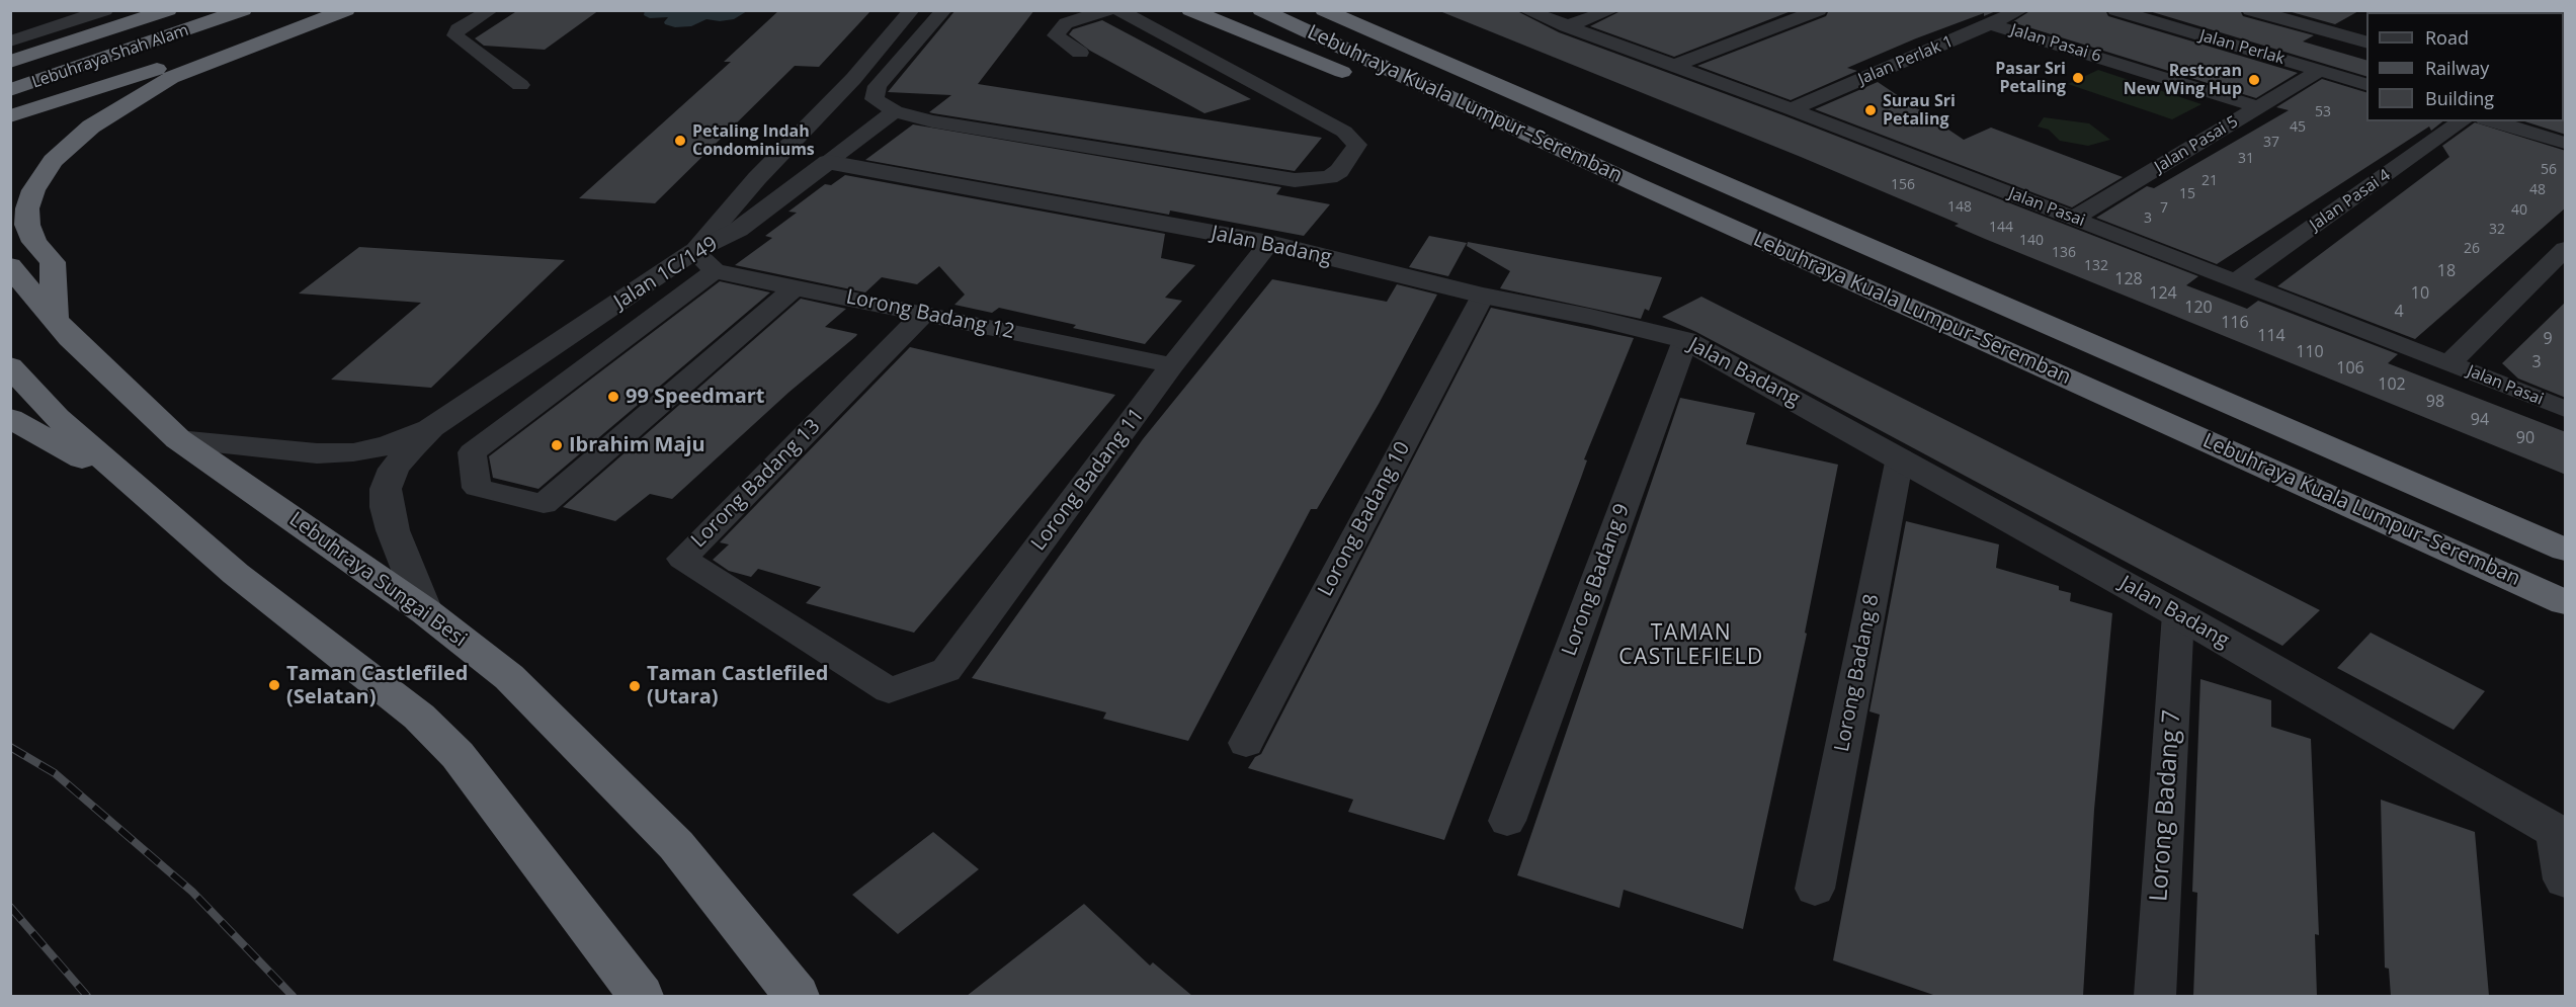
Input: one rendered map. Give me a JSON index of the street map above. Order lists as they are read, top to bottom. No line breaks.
{"streets":{"highway":["Lebuhraya Shah Alam","Lebuhraya Kuala Lumpur–Seremban","Lebuhraya Sungai Besi"],"street":["Jalan Pasai 6","Jalan Perlak","Jalan Perlak 1","Jalan Pasai 5","Jalan Pasai 4","Jalan Pasai","Jalan Badang","Jalan 1C/149","Lorong Badang 12","Lorong Badang 11","Lorong Badang 13","Lorong Badang 10","Lorong Badang 9","Lorong Badang 8","Lorong Badang 7"]},"crossings":[["Jalan Pasai 6","Jalan Perlak 1"],["Jalan Pasai 6","Jalan Pasai 5"],["Jalan Perlak","Jalan Pasai 5"],["Jalan Perlak 1","Jalan Pasai"],["Jalan Pasai 5","Jalan Pasai"],["Jalan Pasai 4","Jalan Pasai"],["Jalan Badang","Jalan 1C/149"],["Jalan Badang","Lorong Badang 11"],["Jalan Badang","Lorong Badang 10"],["Jalan Badang","Lorong Badang 9"],["Jalan Badang","Lorong Badang 8"],["Jalan Badang","Lorong Badang 7"],["Jalan 1C/149","Lebuhraya Sungai Besi"],["Lorong Badang 12","Lorong Badang 11"],["Lorong Badang 12","Lorong Badang 13"],["Lorong Badang 11","Lorong Badang 13"]],"districts":["TAMAN CASTLEFIELD"],"places":["Pasar Sri Petaling","Restoran New Wing Hup","Surau Sri Petaling","Petaling Indah Condominiums","99 Speedmart","Ibrahim Maju","Taman Castlefiled (Selatan)","Taman Castlefiled (Utara)"],"house_numbers":["53","45","37","31","56","21","156","48","15","148","7","40","3","144","32","140","26","136","132","18","128","124","10","120","4","116","114","9","110","3","106","102","98","94","90"],"legend":["Road","Railway","Building"]}
